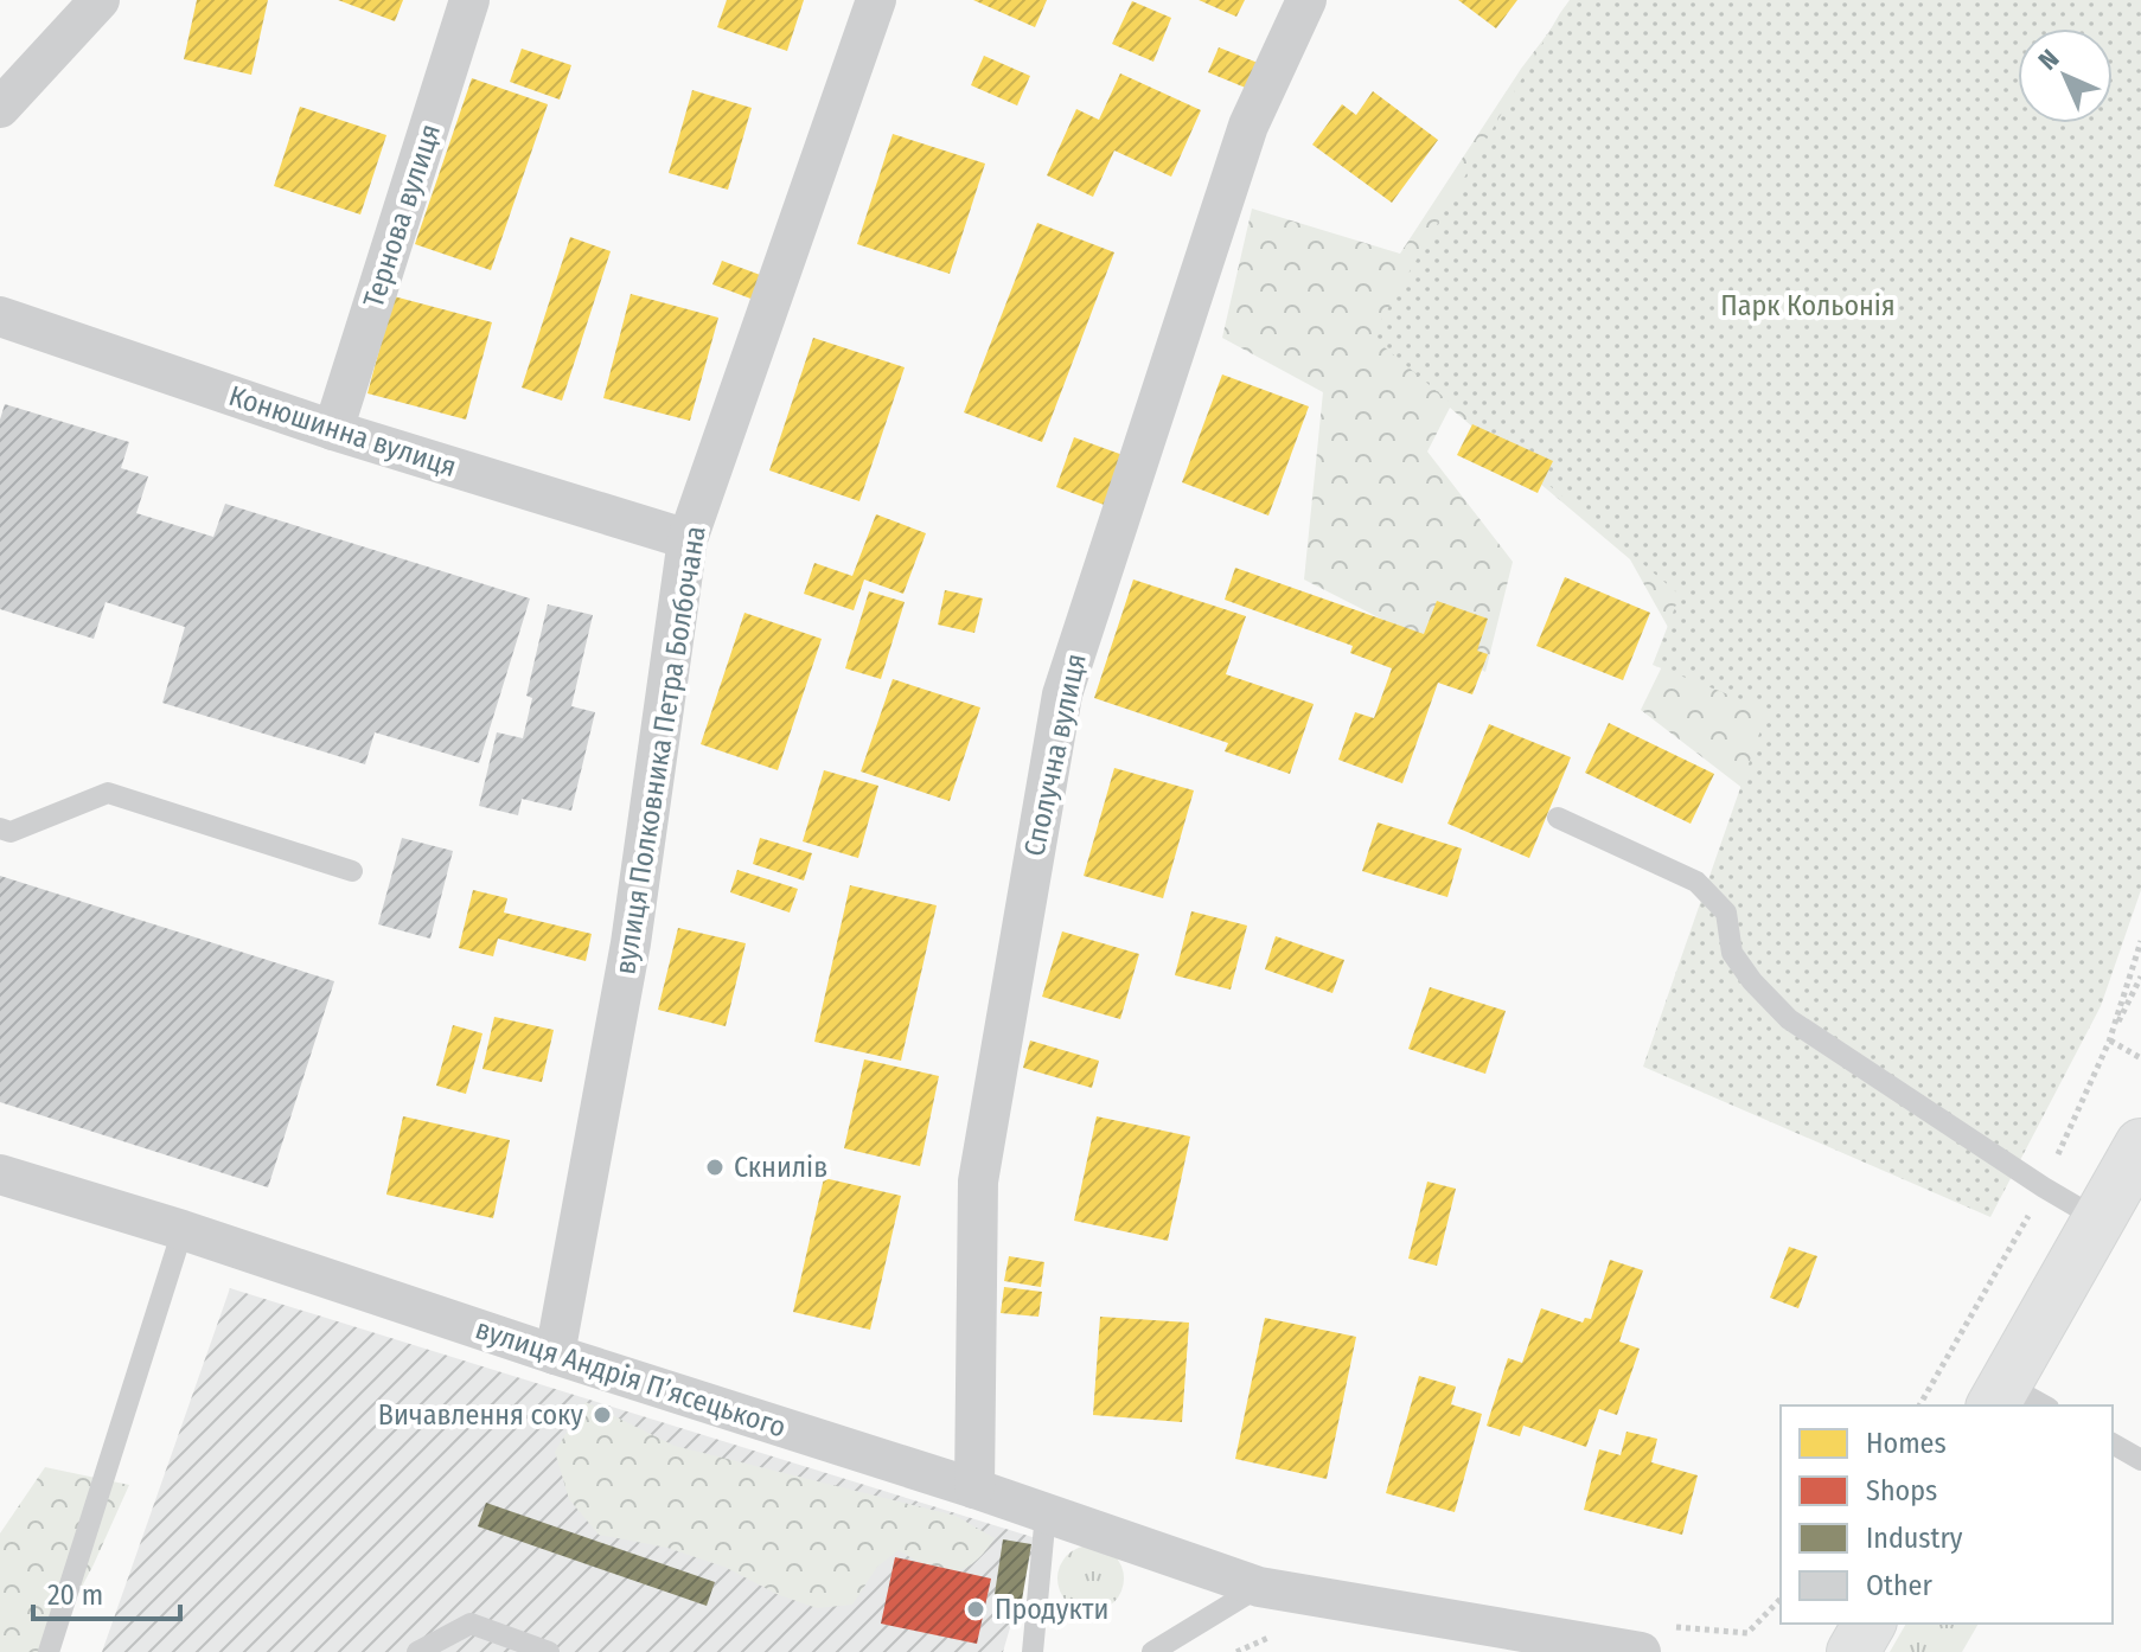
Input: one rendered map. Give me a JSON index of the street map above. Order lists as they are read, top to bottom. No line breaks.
{"streets":{"street":["Тернова вулиця","Конюшинна вулиця","вулиця Полковника Петра Болбочана","Сполучна вулиця","вулиця Андрія Пʼясецького"]},"crossings":[["Тернова вулиця","Конюшинна вулиця"],["Конюшинна вулиця","вулиця Полковника Петра Болбочана"],["вулиця Полковника Петра Болбочана","вулиця Андрія Пʼясецького"],["Сполучна вулиця","вулиця Андрія Пʼясецького"]],"parks":["Парк Кольонія"],"places":["Скнилів","Вичавлення соку","Продукти"],"legend":["Homes","Shops","Industry","Other"],"scale_bar":"20 m","north":"top left"}
